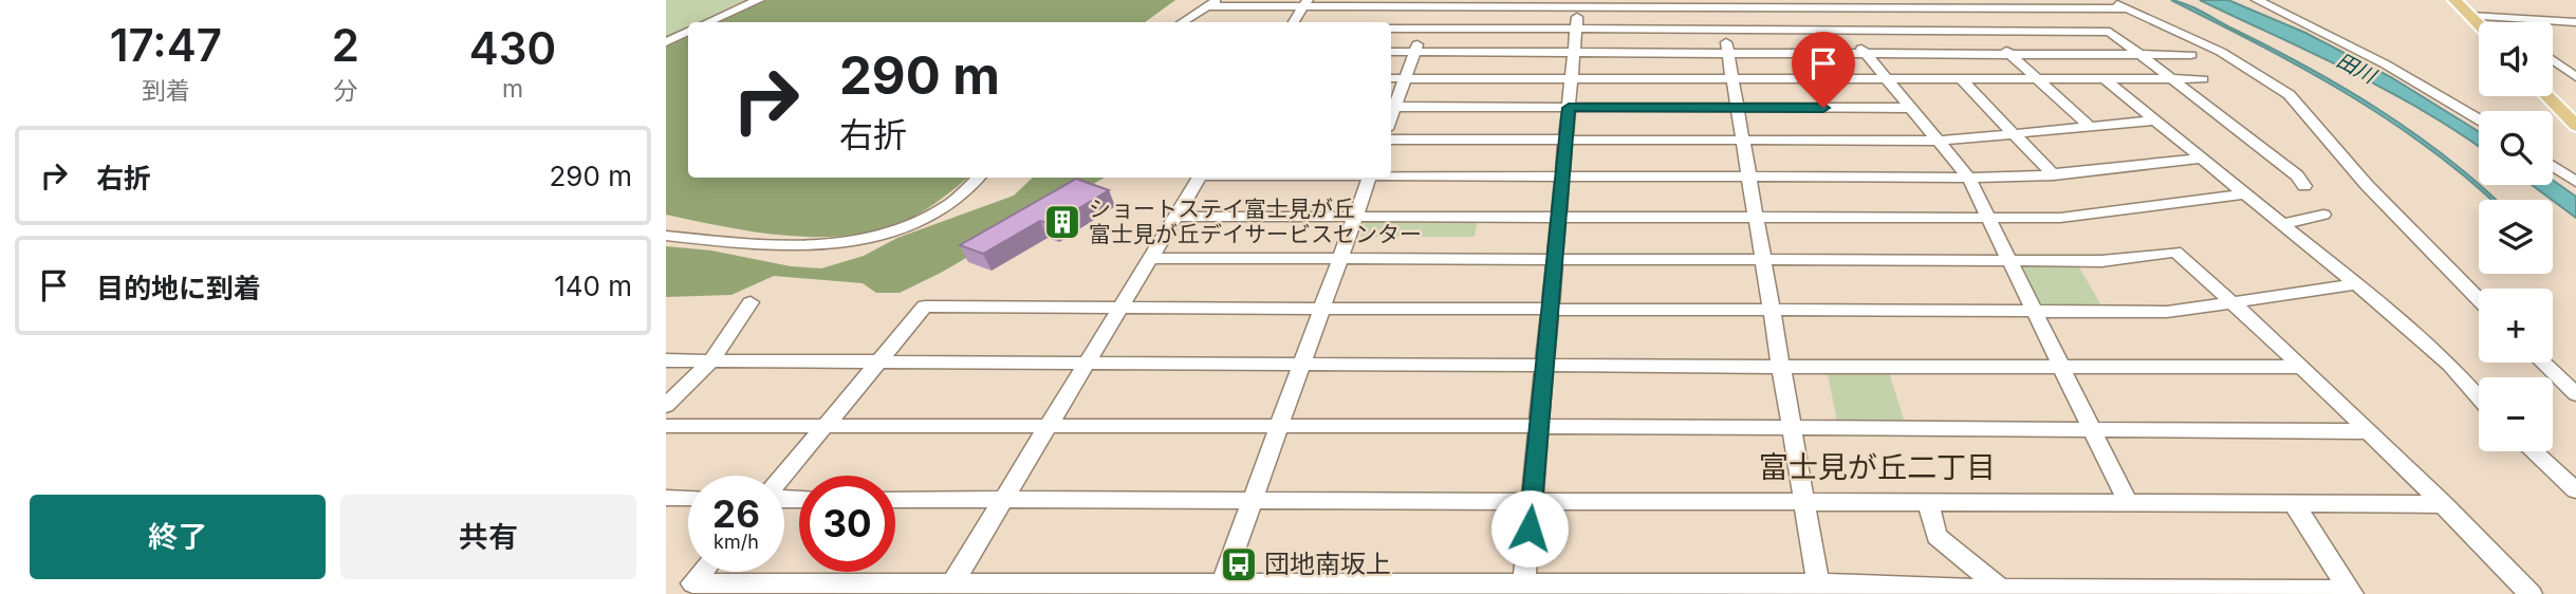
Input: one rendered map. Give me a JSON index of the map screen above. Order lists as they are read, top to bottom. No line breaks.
{"districts":["富士見が丘二丁目"],"water":["田川"],"places":{"building":["ショートステイ富士見が丘 富士見が丘デイサービスセンター"],"bus stop":["団地南坂上"]},"page":{"eta":["17:47","到着","2","分","430","m"],"map_buttons":["+","−"],"turn":["290 m","右折"],"list":[{"name":"右折","value":"290 m"},{"name":"目的地に到着","value":"140 m"}],"speed":"26 km/h","limit":"30","buttons":["終了","共有"]}}
